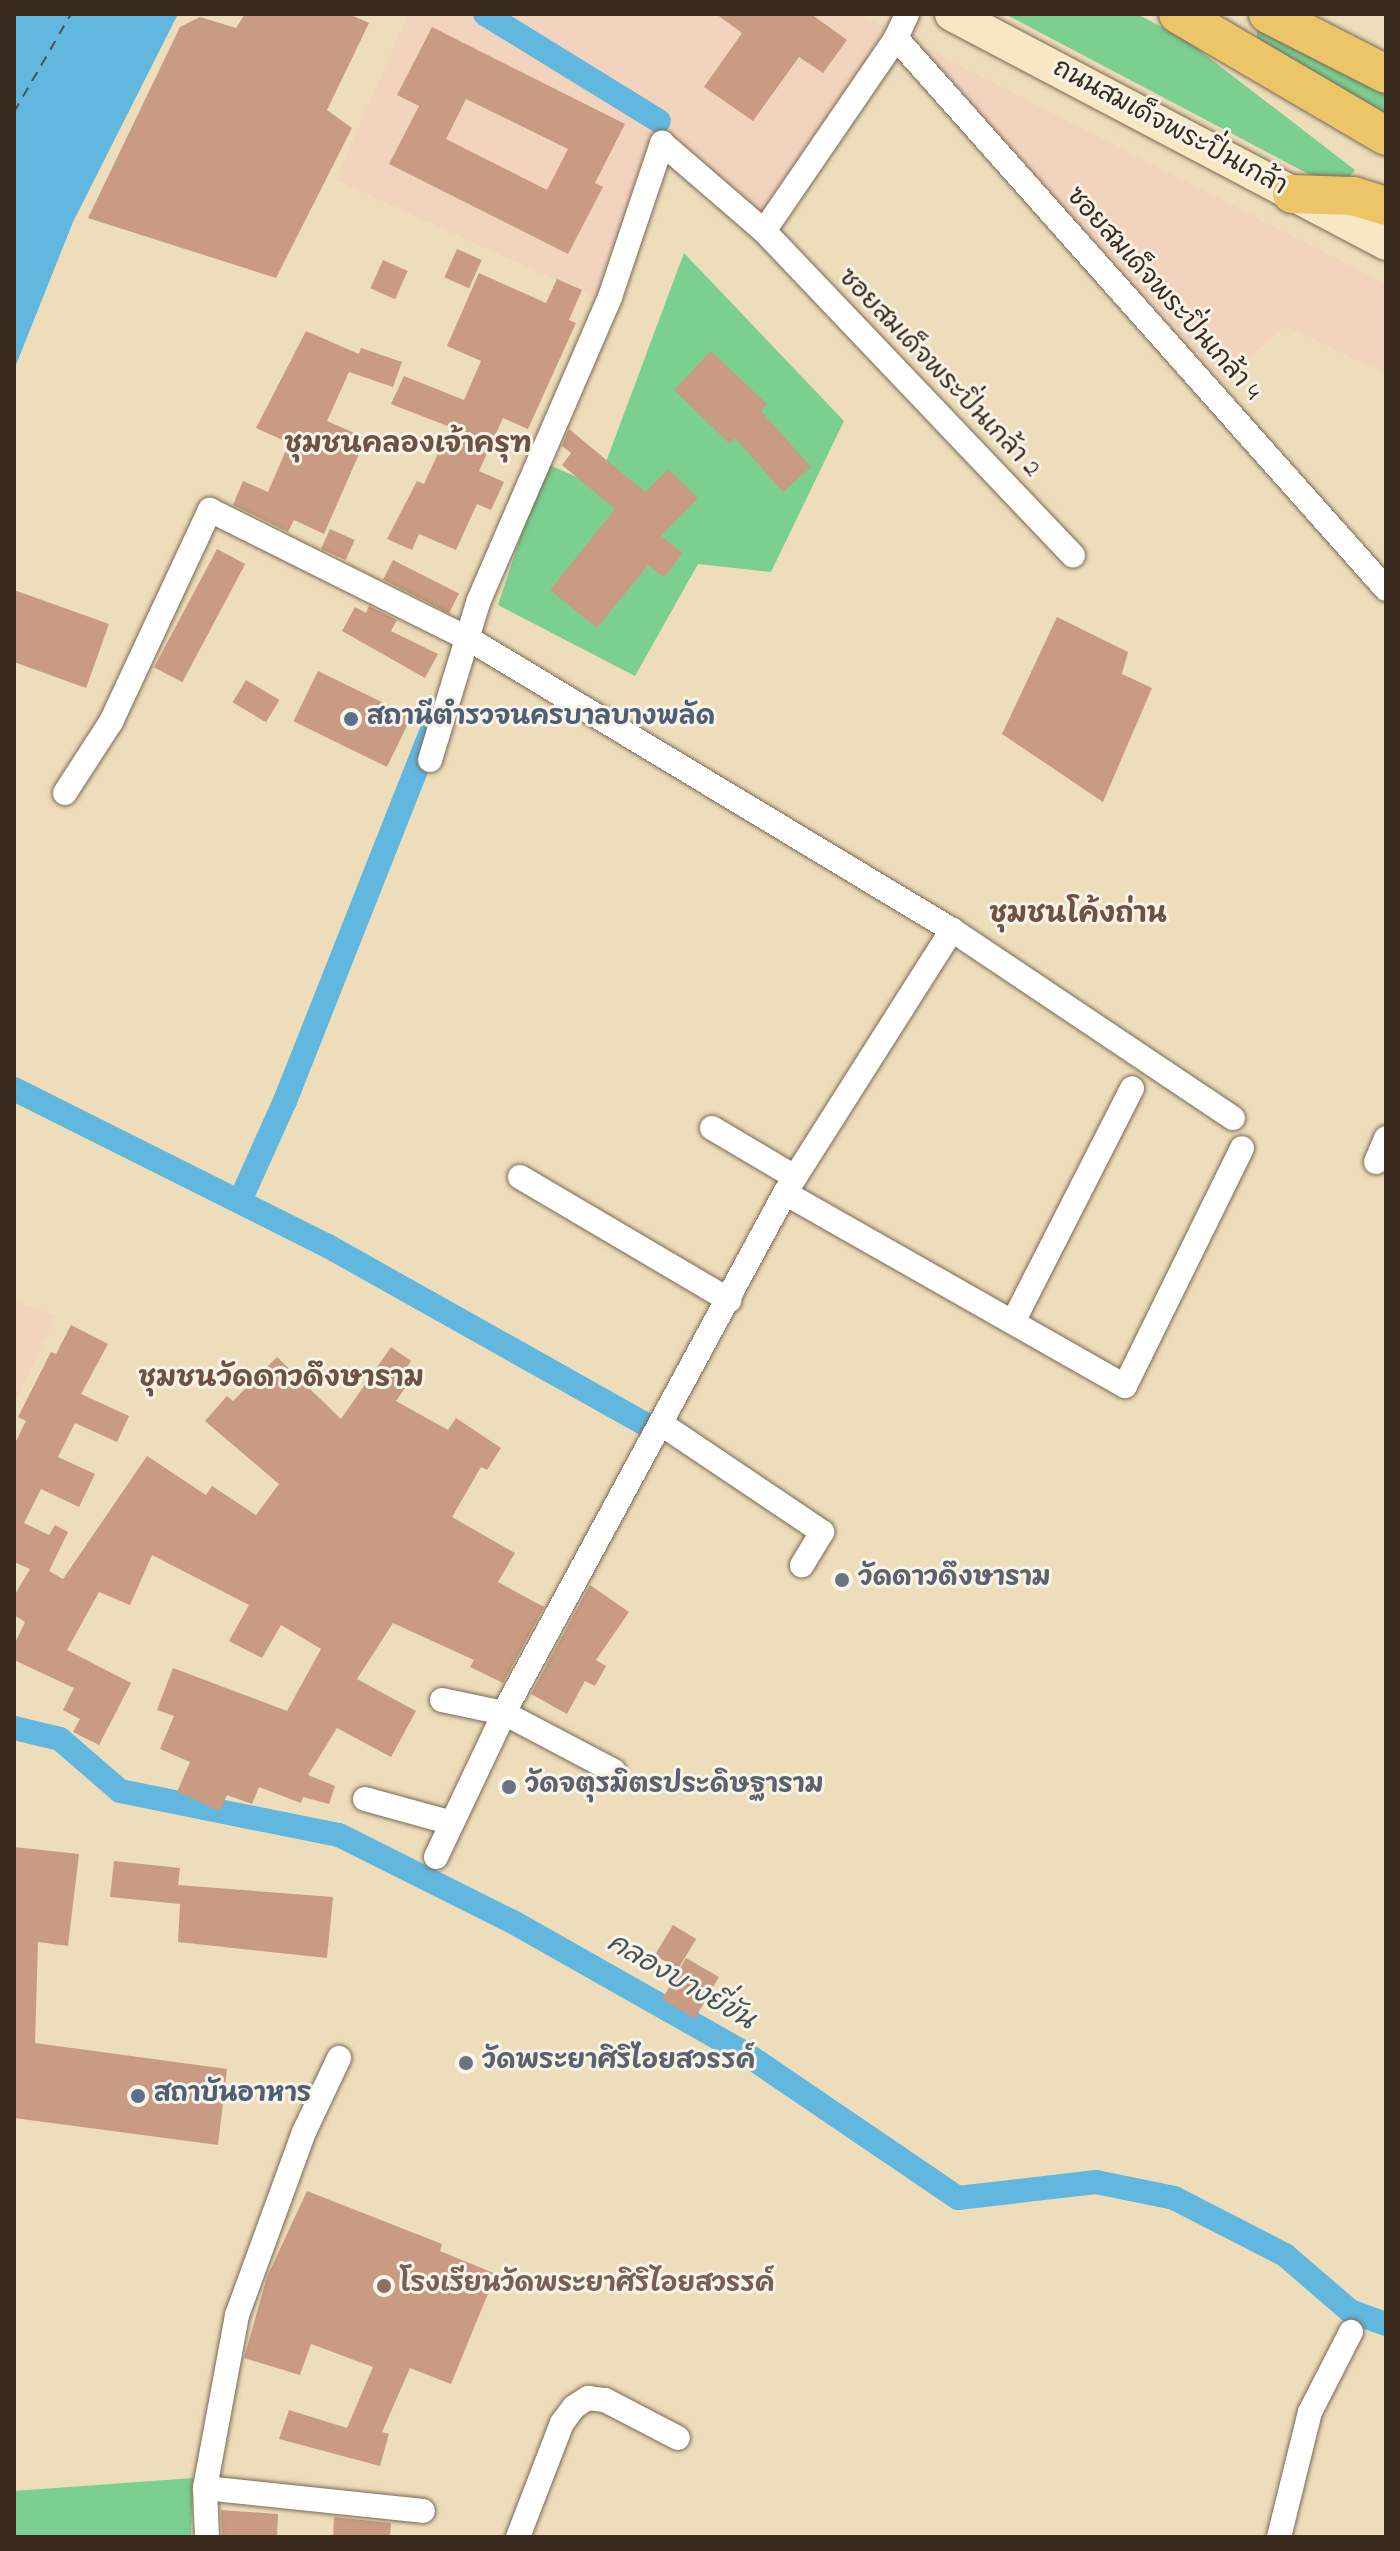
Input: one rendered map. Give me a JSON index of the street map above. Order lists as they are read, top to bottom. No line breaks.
{"streets":{"main road":["ถนนสมเด็จพระปิ่นเกล้า"],"street":["ซอยสมเด็จพระปิ่นเกล้า 4","ซอยสมเด็จพระปิ่นเกล้า 2"]},"districts":["ชุมชนคลองเจ้าครุฑ","ชุมชนโค้งถ่าน","ชุมชนวัดดาวดึงษาราม"],"water":["คลองบางยี่ขัน"],"places":["สถานีตำรวจนครบาลบางพลัด","วัดดาวดึงษาราม","วัดจตุรมิตรประดิษฐาราม","วัดพระยาศิริไอยสวรรค์","สถาบันอาหาร","โรงเรียนวัดพระยาศิริไอยสวรรค์"]}
